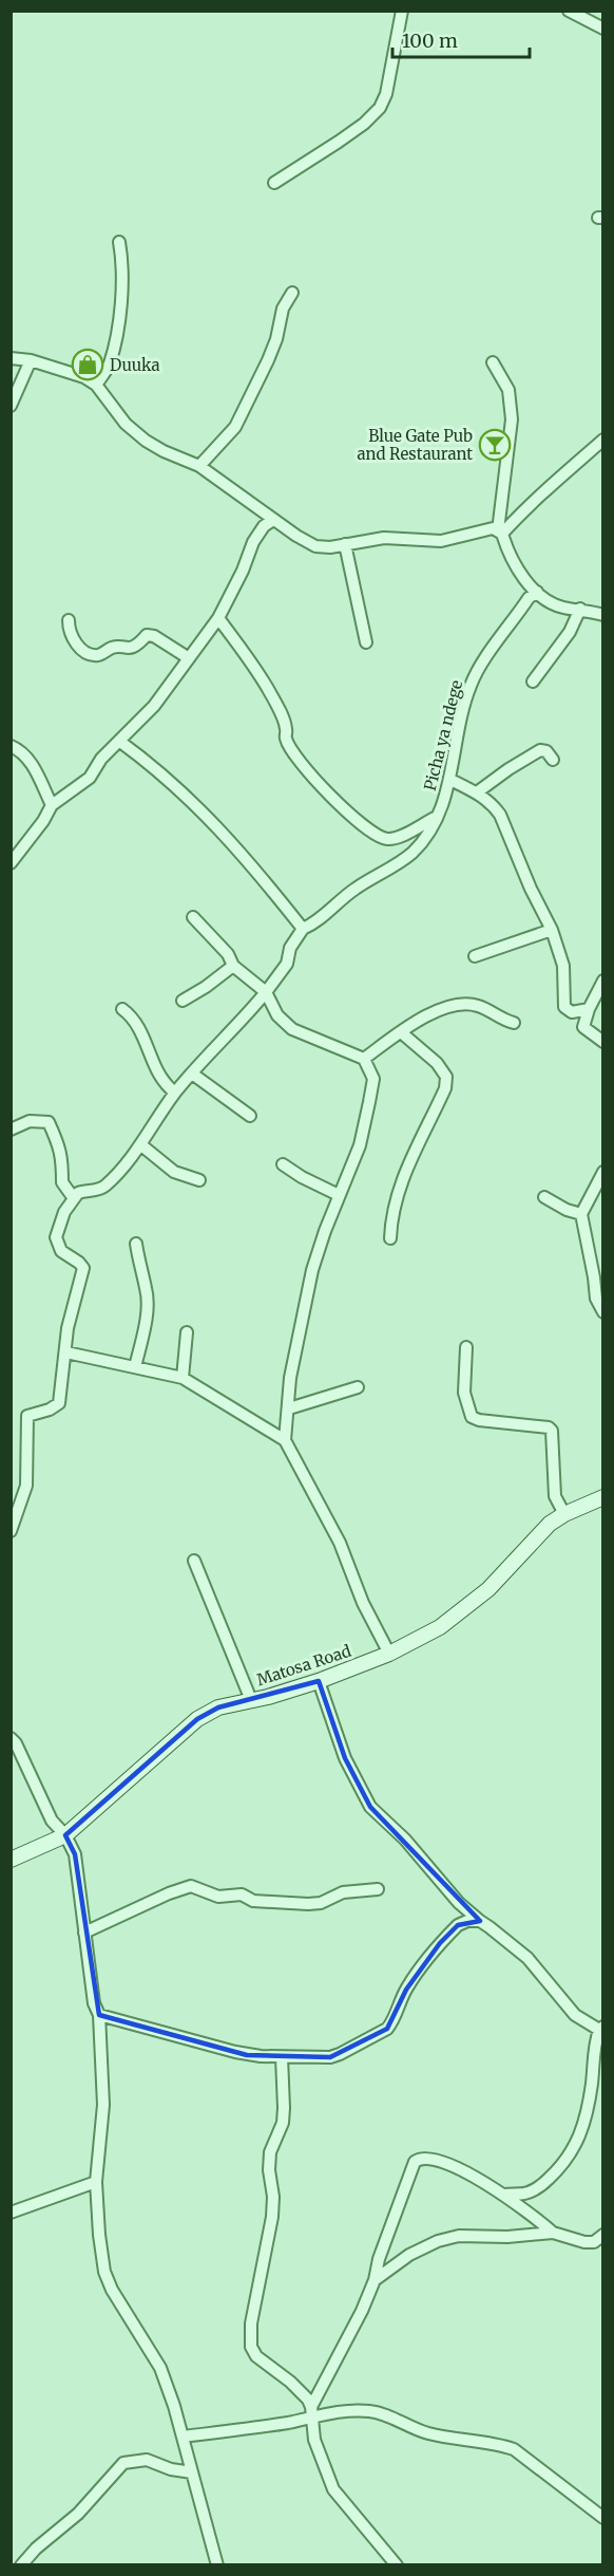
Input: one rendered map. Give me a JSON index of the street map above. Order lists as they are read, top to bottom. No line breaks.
{"streets":{"street":["Picha ya ndege","Matosa Road"]},"places":{"shop":["Duuka"],"bar":["Blue Gate Pub and Restaurant"]},"scale_bar":"100 m"}
